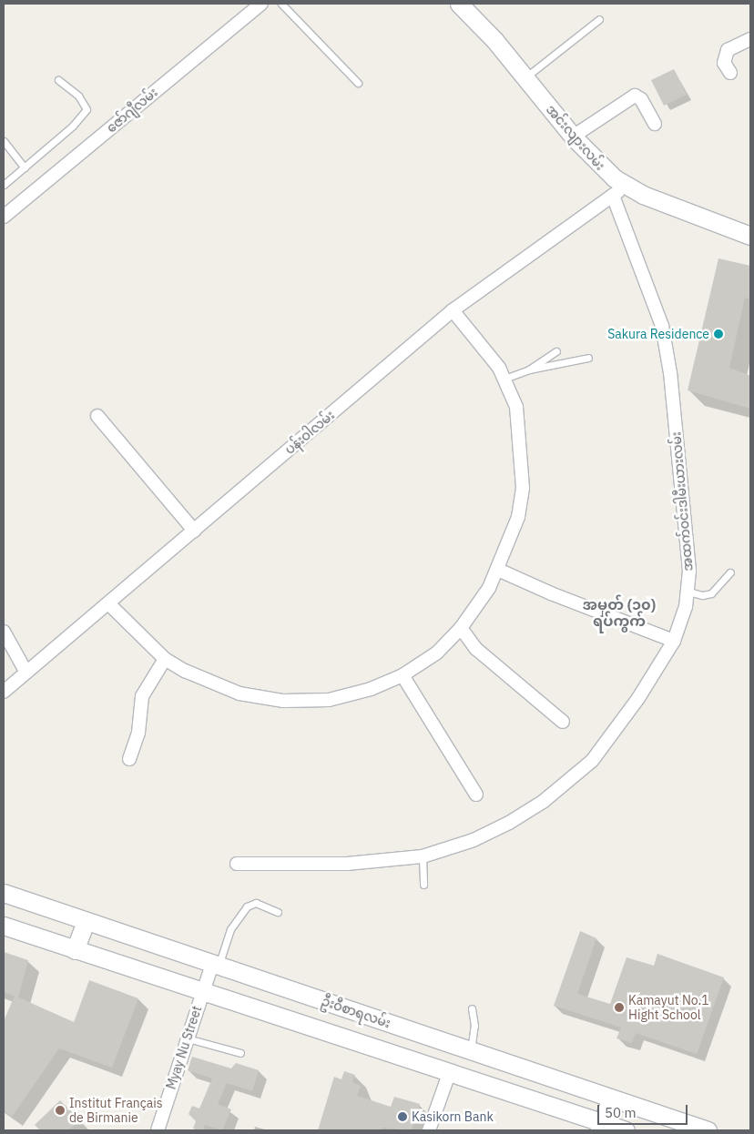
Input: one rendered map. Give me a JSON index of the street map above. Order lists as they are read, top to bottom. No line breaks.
{"streets":{"main road":["အင်းလျားလမ်း","ဦးဝီစာရလမ်း"],"street":["ဇော်ဂျီလမ်း","ပန်းဝါလမ်း","အထက်ဝင်းဒါမီးယားလမ်း","Myay Nu Street"]},"crossings":[["အင်းလျားလမ်း","ပန်းဝါလမ်း"],["အင်းလျားလမ်း","အထက်ဝင်းဒါမီးယားလမ်း"],["ပန်းဝါလမ်း","အထက်ဝင်းဒါမီးယားလမ်း"],["ဦးဝီစာရလမ်း","Myay Nu Street"]],"districts":["အမှတ် (၁၀) ရပ်ကွက်"],"places":["Sakura Residence","Kamayut No.1 Hight School","Institut Français de Birmanie","Kasikorn Bank"],"scale_bar":"50 m"}
